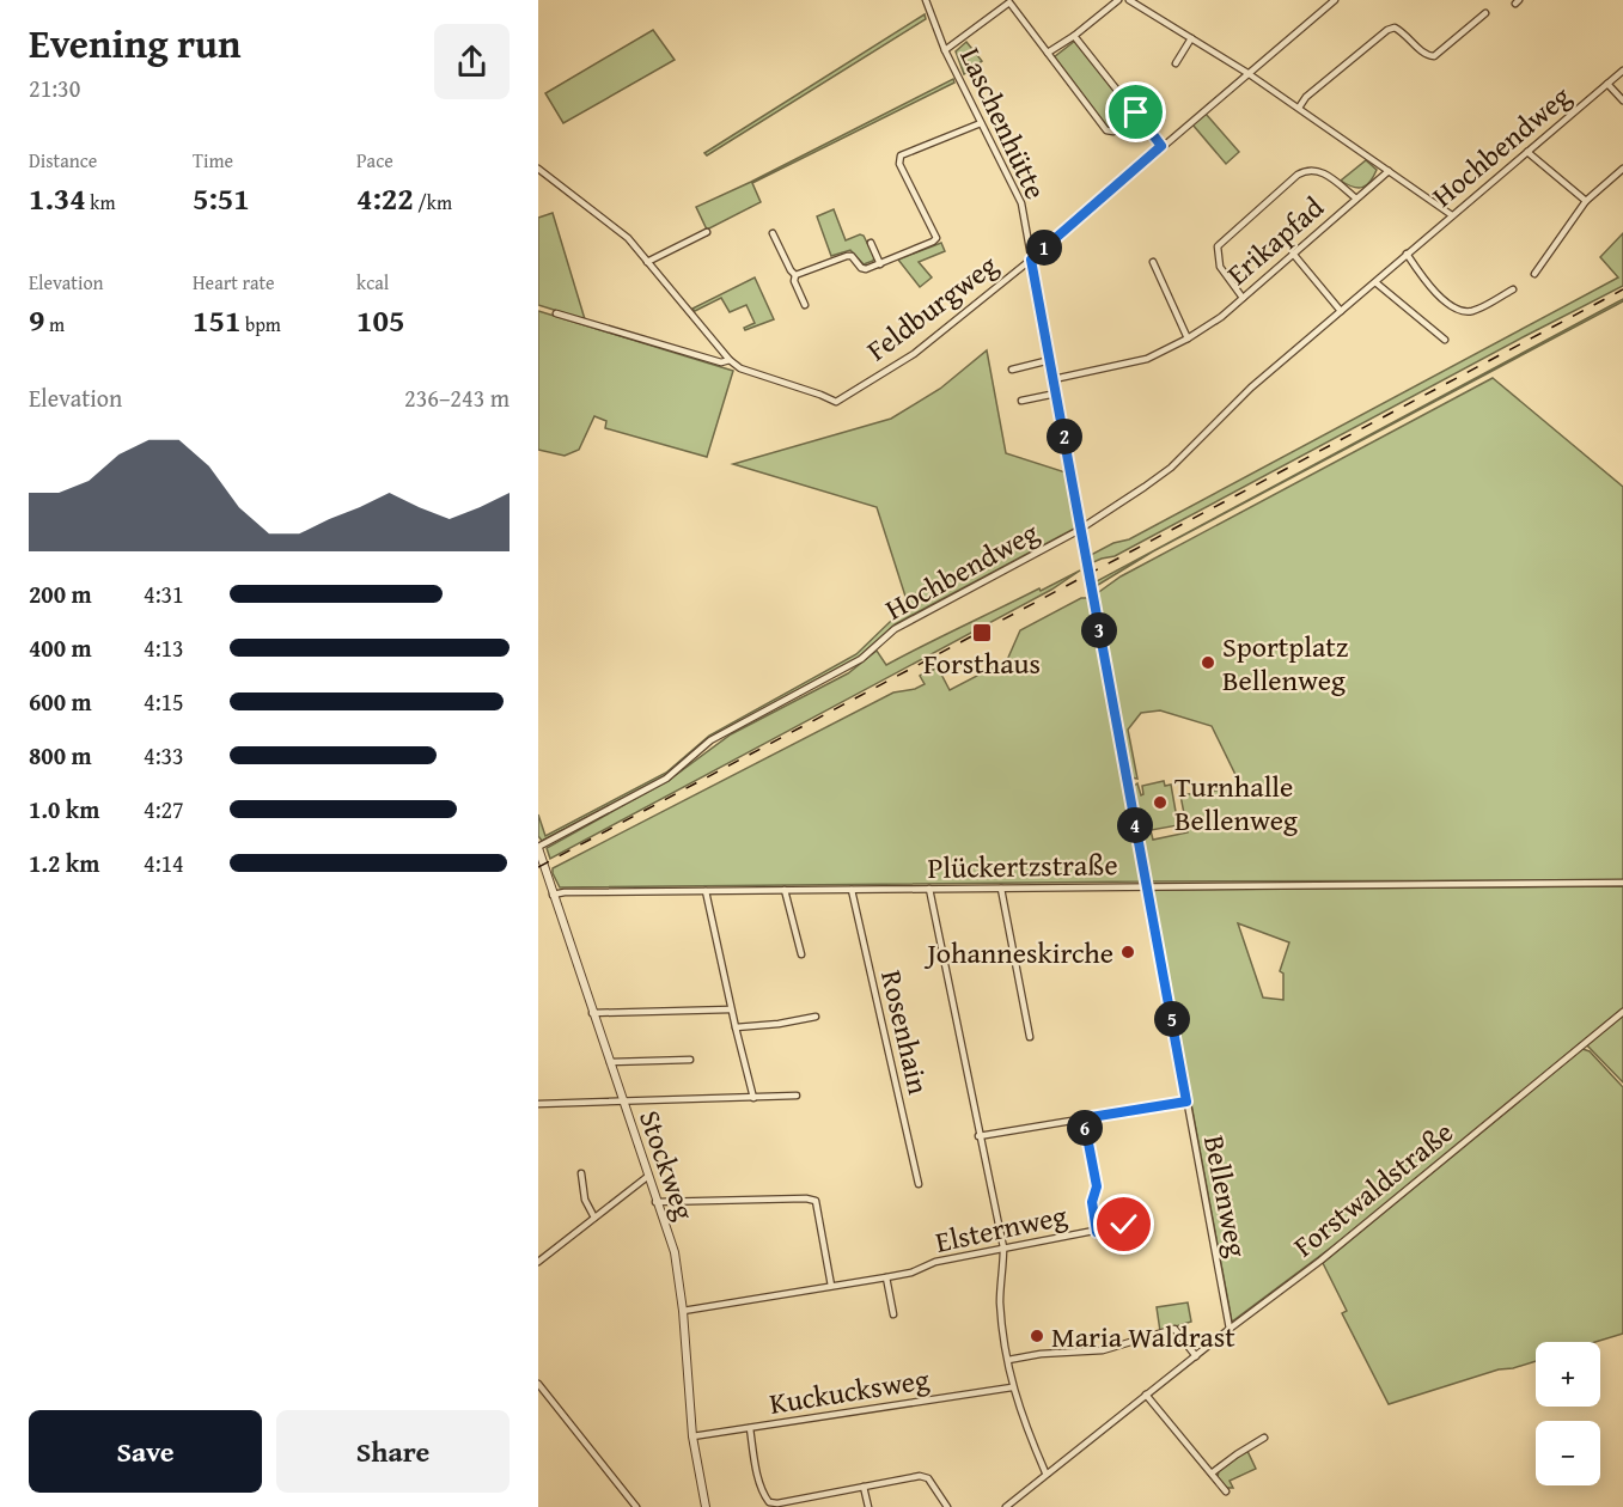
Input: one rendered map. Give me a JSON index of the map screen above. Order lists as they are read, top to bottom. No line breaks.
{"streets":{"street":["Laschenhütte","Hochbendweg","Erikapfad","Feldburgweg","Plückertzstraße","Rosenhain","Stockweg","Forstwaldstraße","Bellenweg","Elsternweg","Kuckucksweg"]},"crossings":[["Laschenhütte","Feldburgweg"],["Laschenhütte","Bellenweg"],["Hochbendweg","Stockweg"],["Hochbendweg","Bellenweg"],["Erikapfad","Bellenweg"],["Plückertzstraße","Rosenhain"],["Plückertzstraße","Stockweg"],["Plückertzstraße","Bellenweg"],["Stockweg","Elsternweg"],["Stockweg","Kuckucksweg"],["Forstwaldstraße","Bellenweg"]],"places":{"transit":["Forsthaus"],"other":["Sportplatz Bellenweg","Turnhalle Bellenweg","Johanneskirche","Maria Waldrast"]},"page":{"heading":["Evening run","21:30"],"stats":[["Distance","1.34 km"],["Time","5:51"],["Pace","4:22 /km"],["Elevation","9 m"],["Heart rate","151 bpm"],["kcal","105"]],"pins":["1","2","3","4","5","6"],"chart":["Elevation","236–243 m"],"list":[{"name":"200 m","note":"4:31"},{"name":"400 m","note":"4:13"},{"name":"600 m","note":"4:15"},{"name":"800 m","note":"4:33"},{"name":"1.0 km","note":"4:27"},{"name":"1.2 km","note":"4:14"}],"map_buttons":["+","−"],"buttons":["Save","Share"]}}
